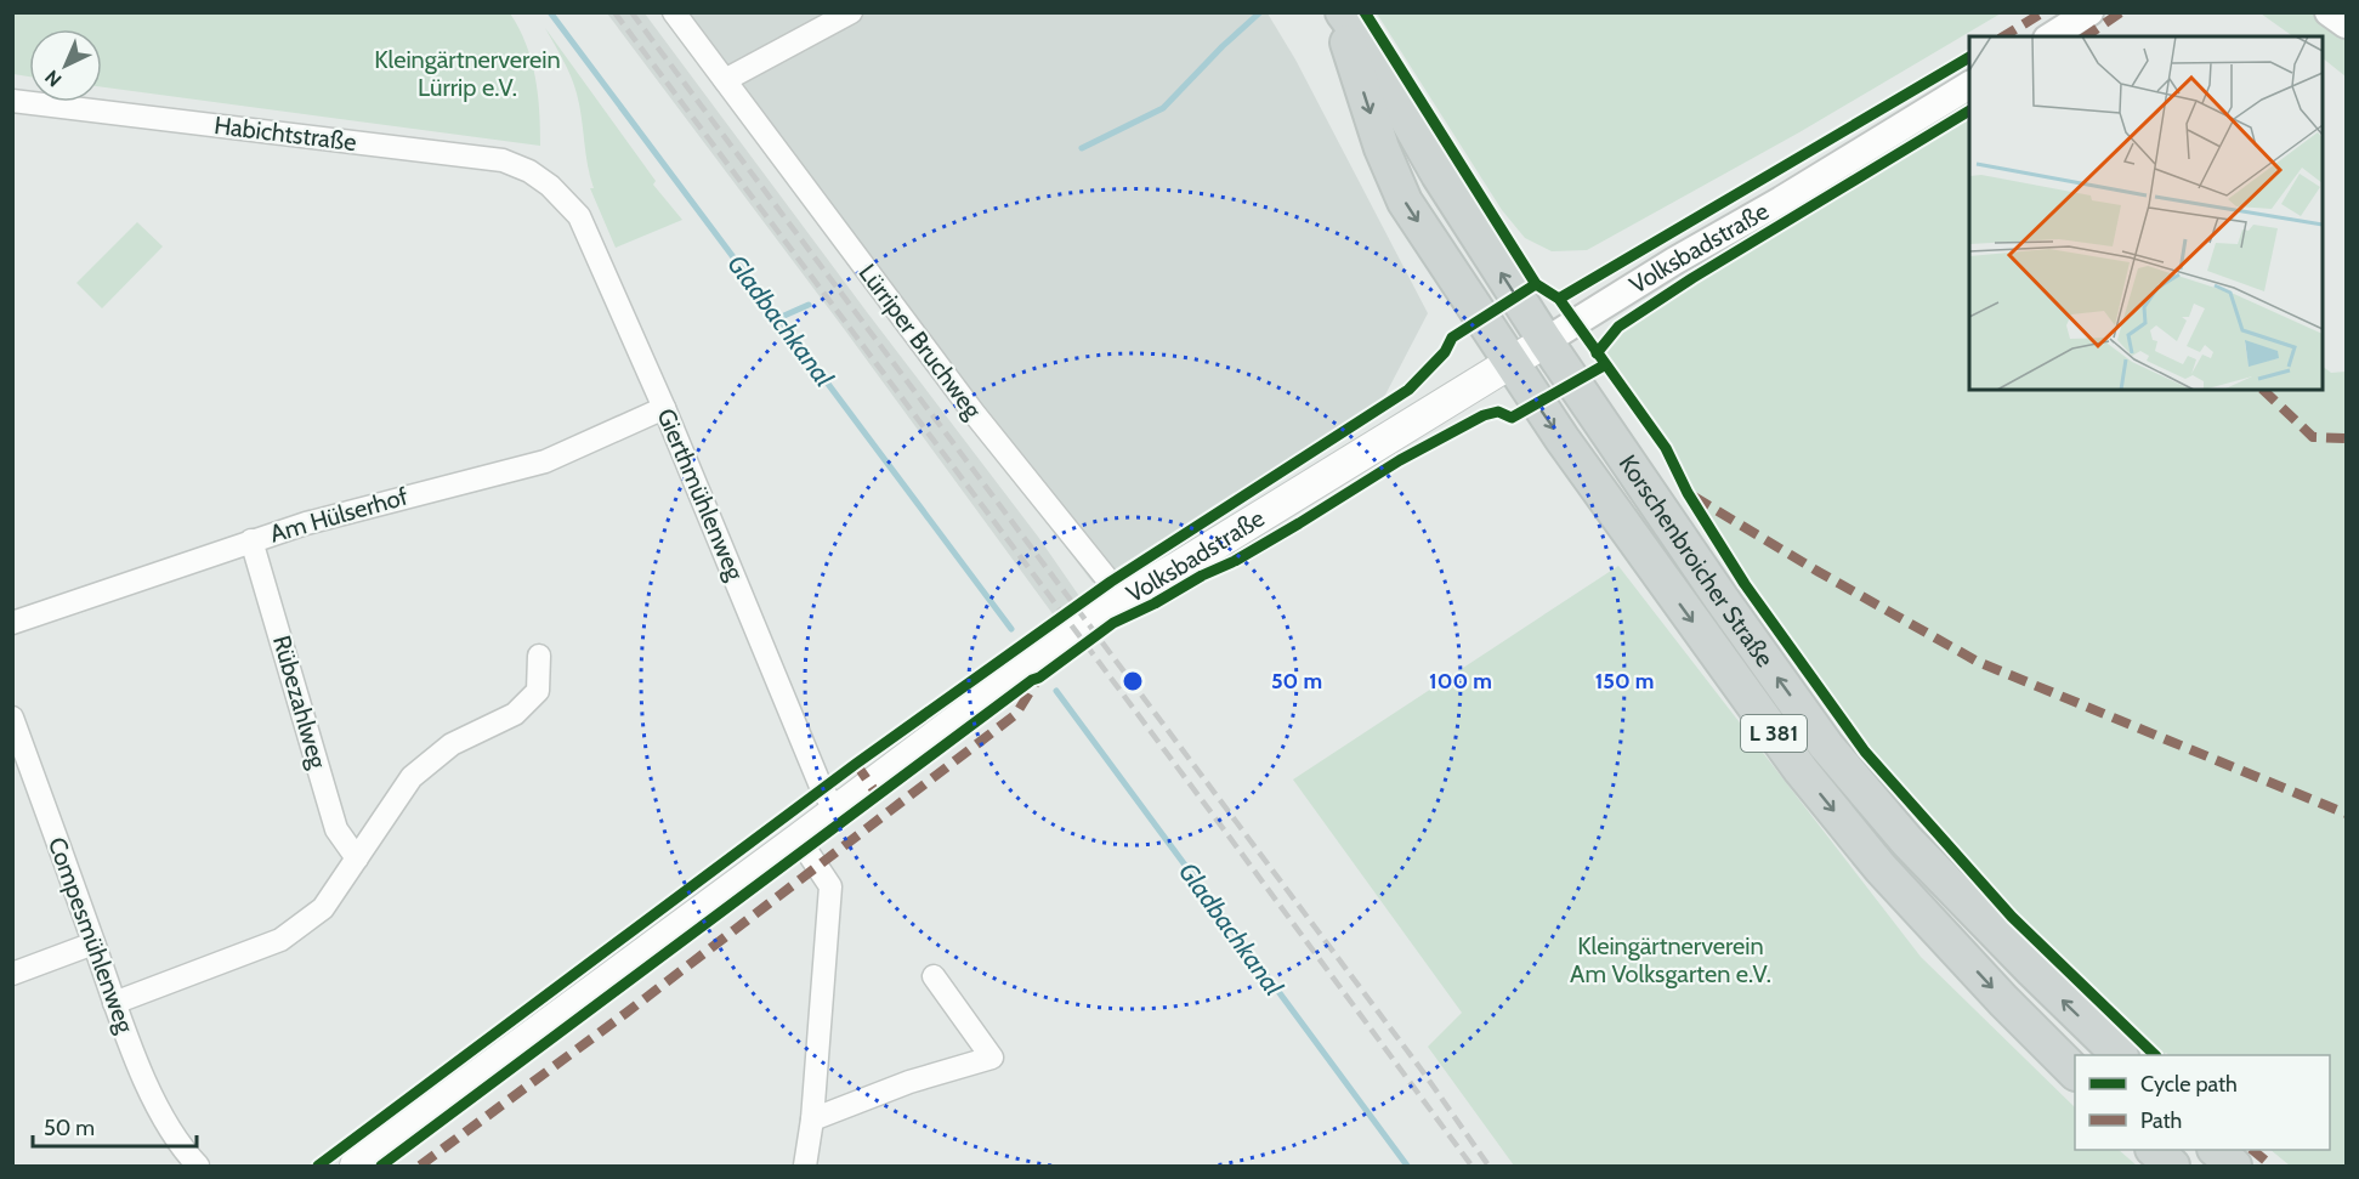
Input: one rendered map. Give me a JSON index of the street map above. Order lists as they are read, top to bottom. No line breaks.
{"streets":{"main road":["Volksbadstraße","Korschenbroicher Straße","L 381"],"street":["Habichtstraße","Lürriper Bruchweg","Gierthmühlenweg","Am Hülserhof","Rübezahlweg","Compesmühlenweg"]},"crossings":[["Habichtstraße","Gierthmühlenweg"],["Volksbadstraße","Lürriper Bruchweg"],["Volksbadstraße","Gierthmühlenweg"],["Volksbadstraße","Korschenbroicher Straße"],["Gierthmühlenweg","Am Hülserhof"],["Am Hülserhof","Rübezahlweg"]],"water":["Gladbachkanal"],"parks":["Kleingärtnerverein Lürrip e.V.","Kleingärtnerverein Am Volksgarten e.V."],"legend":["Cycle path","Path"],"scale_bar":"50 m","north":"bottom left","rings":["50 m","100 m","150 m"]}
